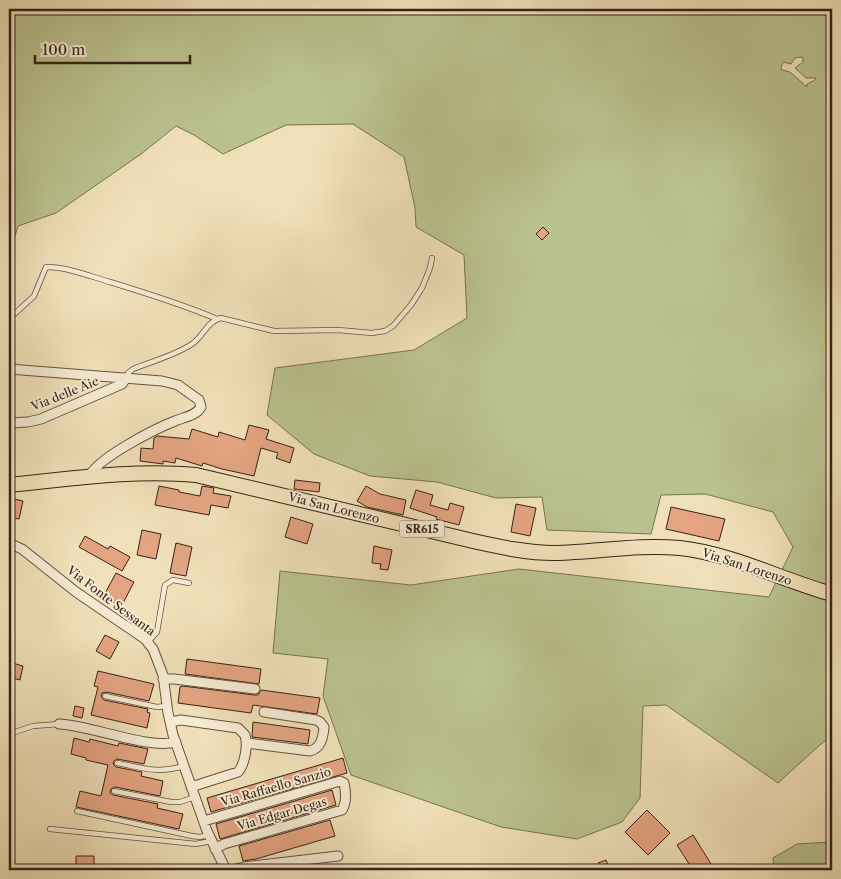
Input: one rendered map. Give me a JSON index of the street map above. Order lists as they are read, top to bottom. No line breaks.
{"streets":{"main road":["Via San Lorenzo","SR615"],"street":["Via delle Aie","Via Fonte Sessanta","Via Raffaello Sanzio","Via Edgar Degas"]},"crossings":[["Via Fonte Sessanta","Via Raffaello Sanzio"],["Via Fonte Sessanta","Via Edgar Degas"],["Via Raffaello Sanzio","Via Edgar Degas"]],"scale_bar":"100 m"}
